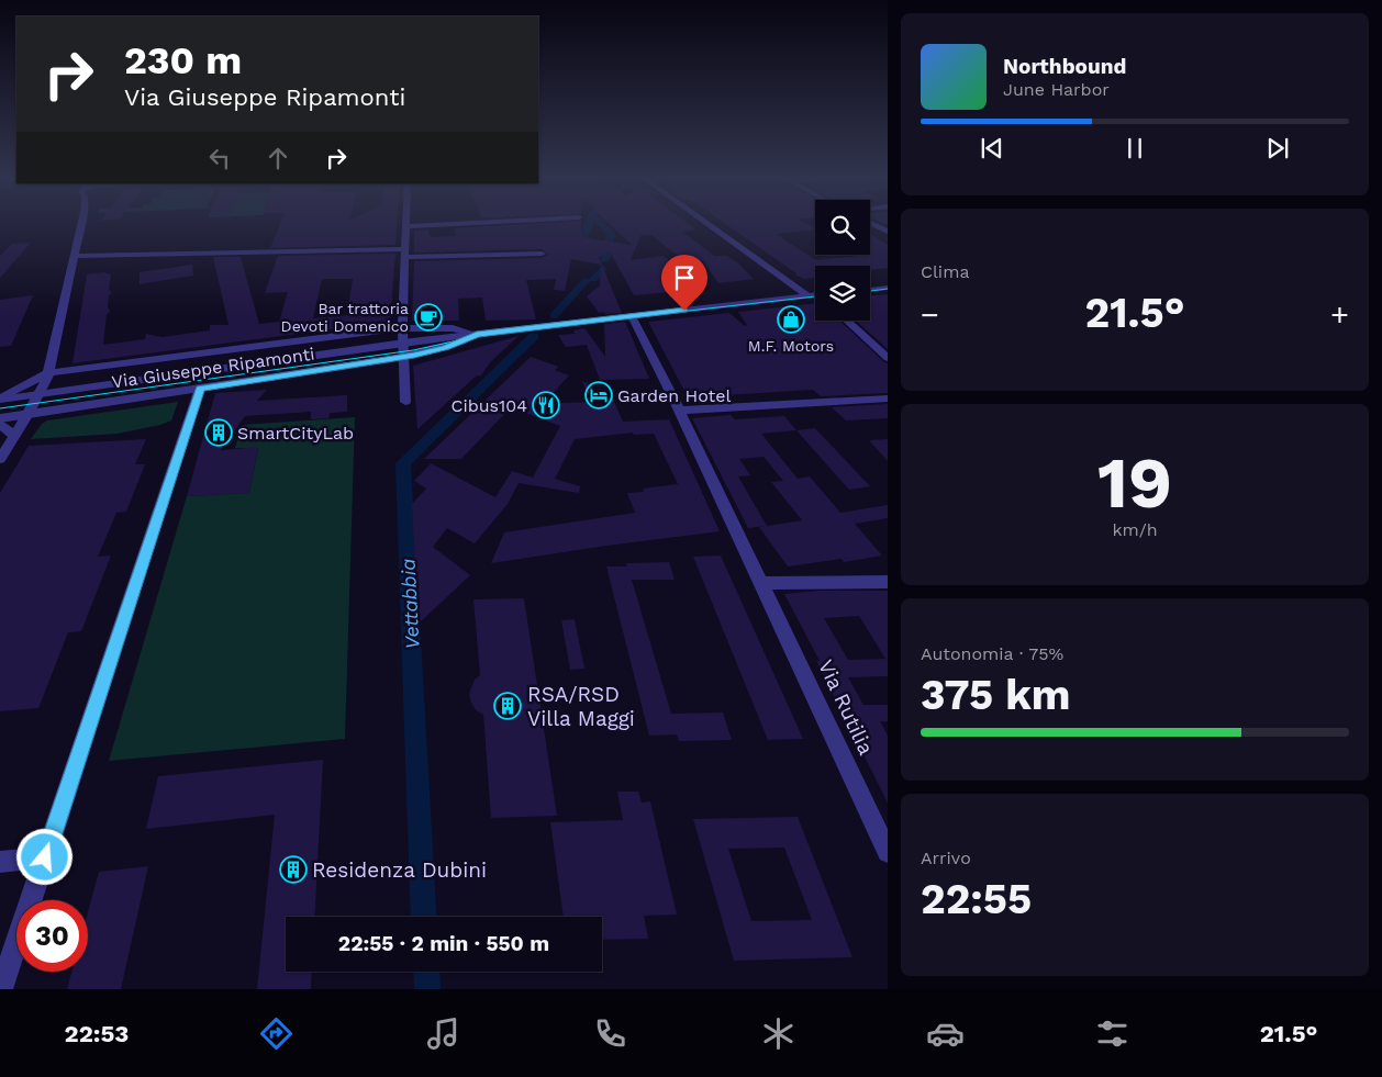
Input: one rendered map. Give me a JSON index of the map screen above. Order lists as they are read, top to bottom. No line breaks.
{"streets":{"street":["Via Giuseppe Ripamonti","Via Rutilia"]},"crossings":[["Via Giuseppe Ripamonti","Via Rutilia"]],"water":["Vettabbia"],"places":{"cafe":["Bar trattoria Devoti Domenico"],"shop":["M.F. Motors"],"hotel":["Garden Hotel"],"restaurant":["Cibus104"],"building":["SmartCityLab","RSA/RSD Villa Maggi","Residenza Dubini"]},"page":{"turn":["230 m","Via Giuseppe Ripamonti"],"song":["Northbound","June Harbor"],"tile":["Clima",["19","km/h"],["Autonomia · 75%","375 km"],["Arrivo","22:55"]],"heat":["−","21.5°","+"],"limit":"30","trip":"22:55 · 2 min · 550 m","tabs":["22:53","21.5°"]}}
